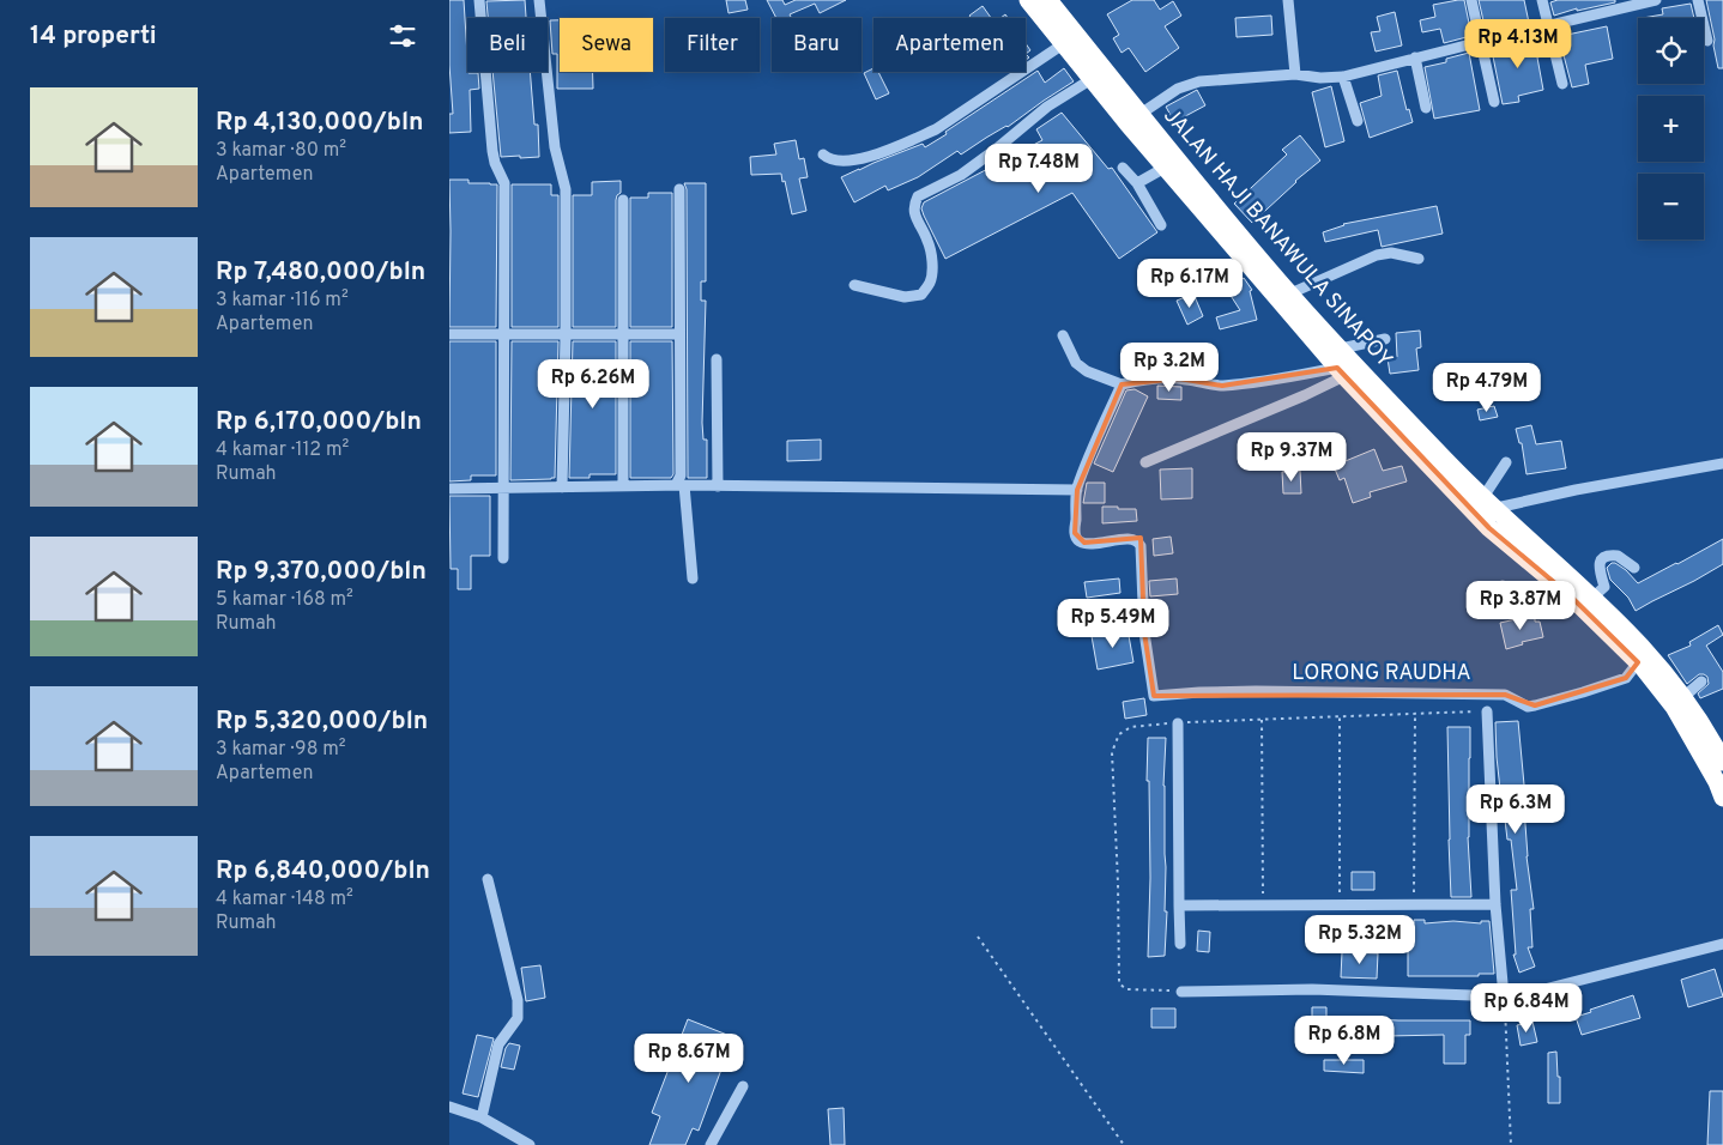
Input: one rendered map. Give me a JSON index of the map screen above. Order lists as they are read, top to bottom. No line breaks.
{"streets":{"highway":["JALAN HAJI BANAWULA SINAPOY"],"street":["LORONG RAUDHA"]},"crossings":[["JALAN HAJI BANAWULA SINAPOY","LORONG RAUDHA"]],"page":{"heading":"14 properti","map_buttons":["+","−"],"chip":["Beli","Sewa","Filter","Baru","Apartemen"],"price":["Rp 4.13M","Rp 7.48M","Rp 6.17M","Rp 3.2M","Rp 6.26M","Rp 4.79M","Rp 9.37M","Rp 3.87M","Rp 5.49M","Rp 6.3M","Rp 5.32M","Rp 6.84M","Rp 6.8M","Rp 8.67M"],"list":[{"name":"Rp 4,130,000/bln","note":"3 kamar · 80 m² · Apartemen"},{"name":"Rp 7,480,000/bln","note":"3 kamar · 116 m² · Apartemen"},{"name":"Rp 6,170,000/bln","note":"4 kamar · 112 m² · Rumah"},{"name":"Rp 9,370,000/bln","note":"5 kamar · 168 m² · Rumah"},{"name":"Rp 5,320,000/bln","note":"3 kamar · 98 m² · Apartemen"},{"name":"Rp 6,840,000/bln","note":"4 kamar · 148 m² · Rumah"}]}}
